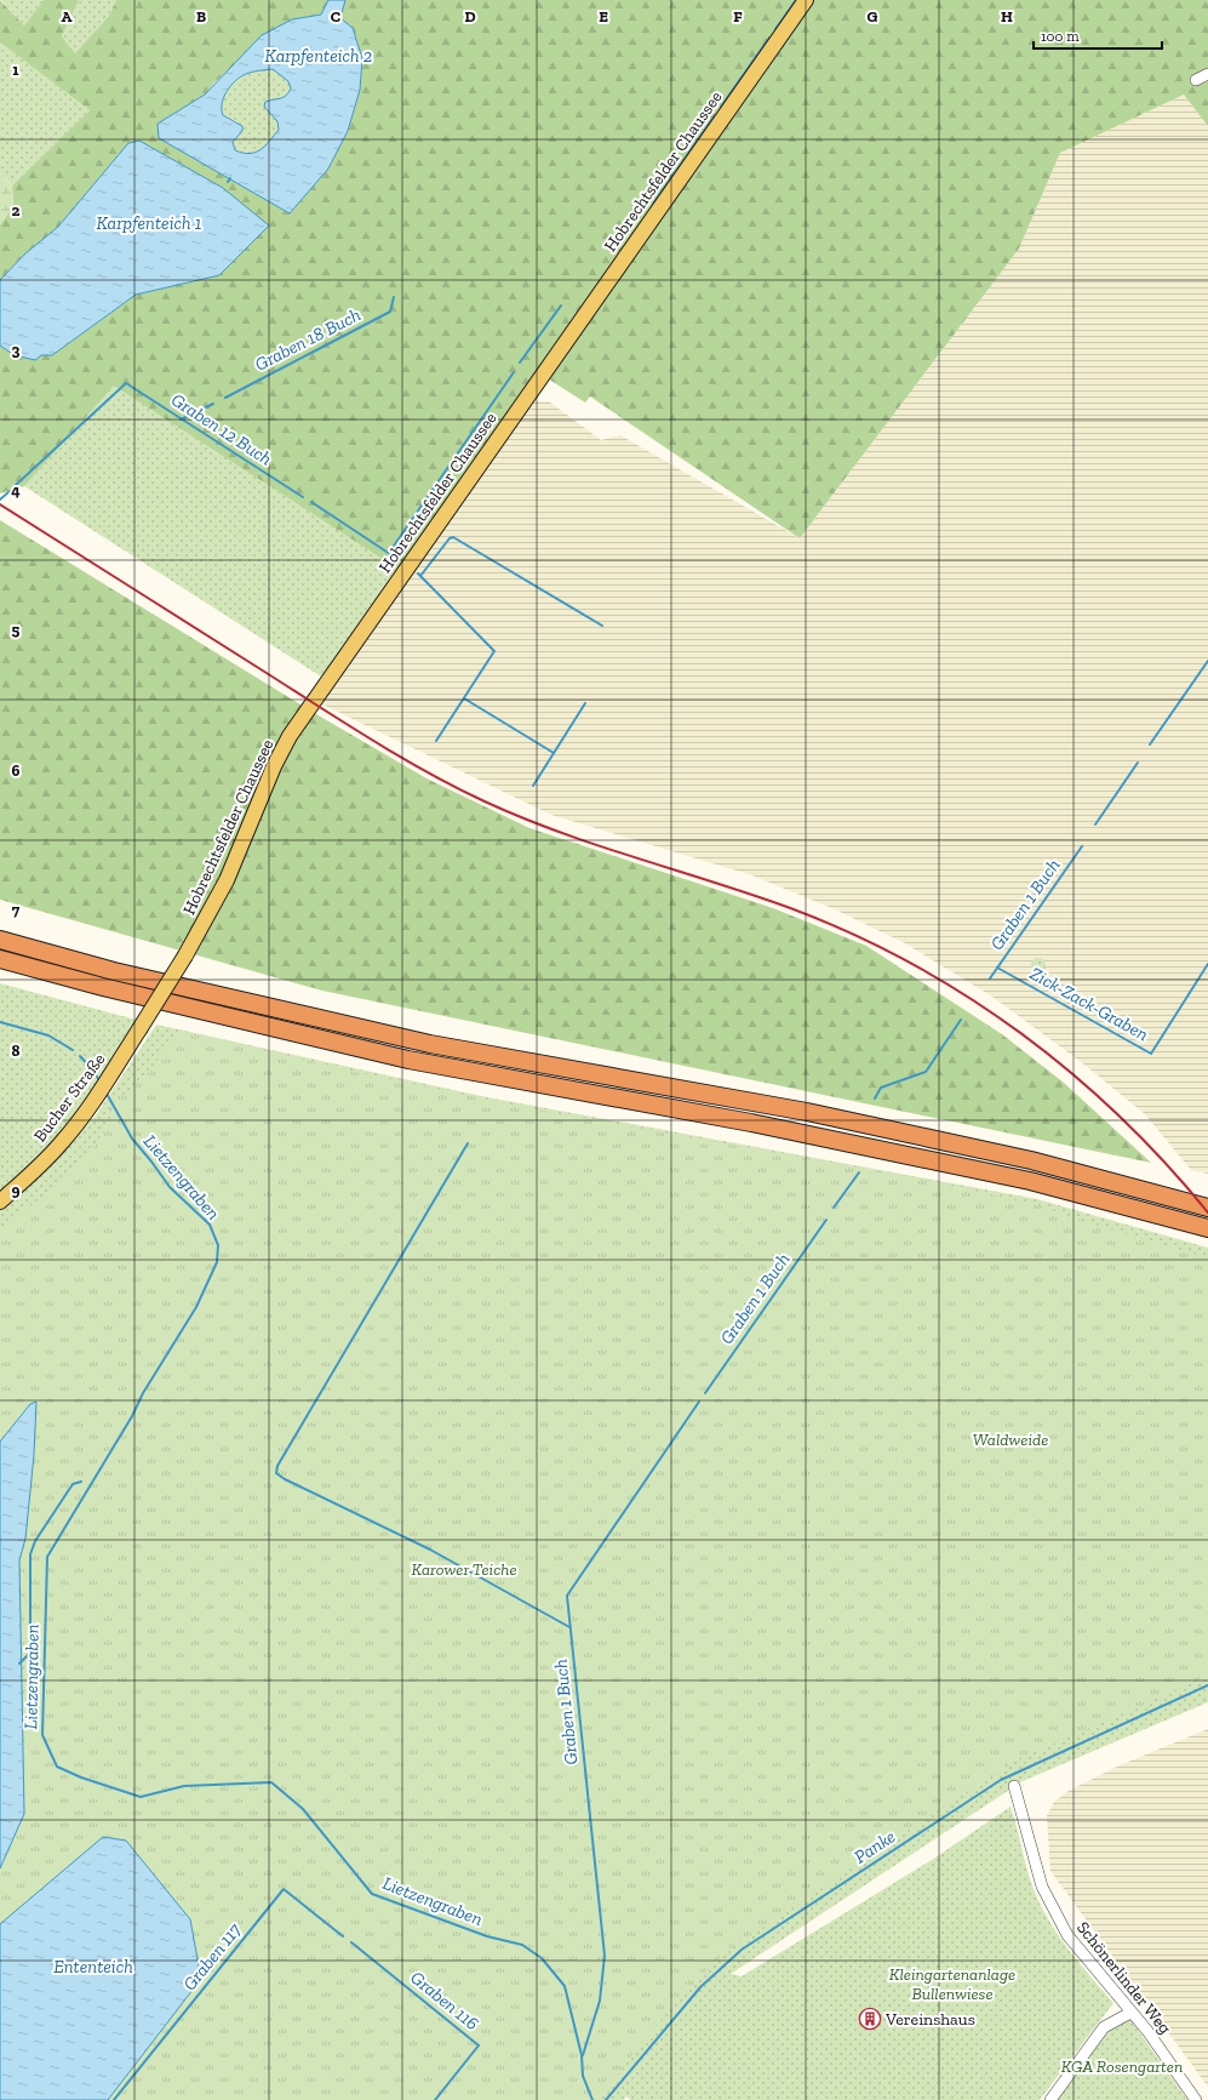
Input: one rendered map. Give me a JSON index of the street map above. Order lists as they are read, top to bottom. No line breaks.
{"streets":{"main road":["Hobrechtsfelder Chaussee","Bucher Straße"],"street":["Schönerlinder Weg"]},"crossings":[["Hobrechtsfelder Chaussee","Bucher Straße"]],"water":["Karpfenteich 2","Karpfenteich 1","Graben 18 Buch","Graben 12 Buch","Graben 1 Buch","Zick-Zack-Graben","Lietzengraben","Panke","Graben 117","Ententeich","Graben 116"],"parks":["Waldweide","Karower Teiche","Kleingartenanlage Bullenwiese","KGA Rosengarten"],"places":{"building":["Vereinshaus"]},"scale_bar":"100 m","grid":{"columns":["A","B","C","D","E","F","G","H"],"rows":["1","2","3","4","5","6","7","8","9"]}}
